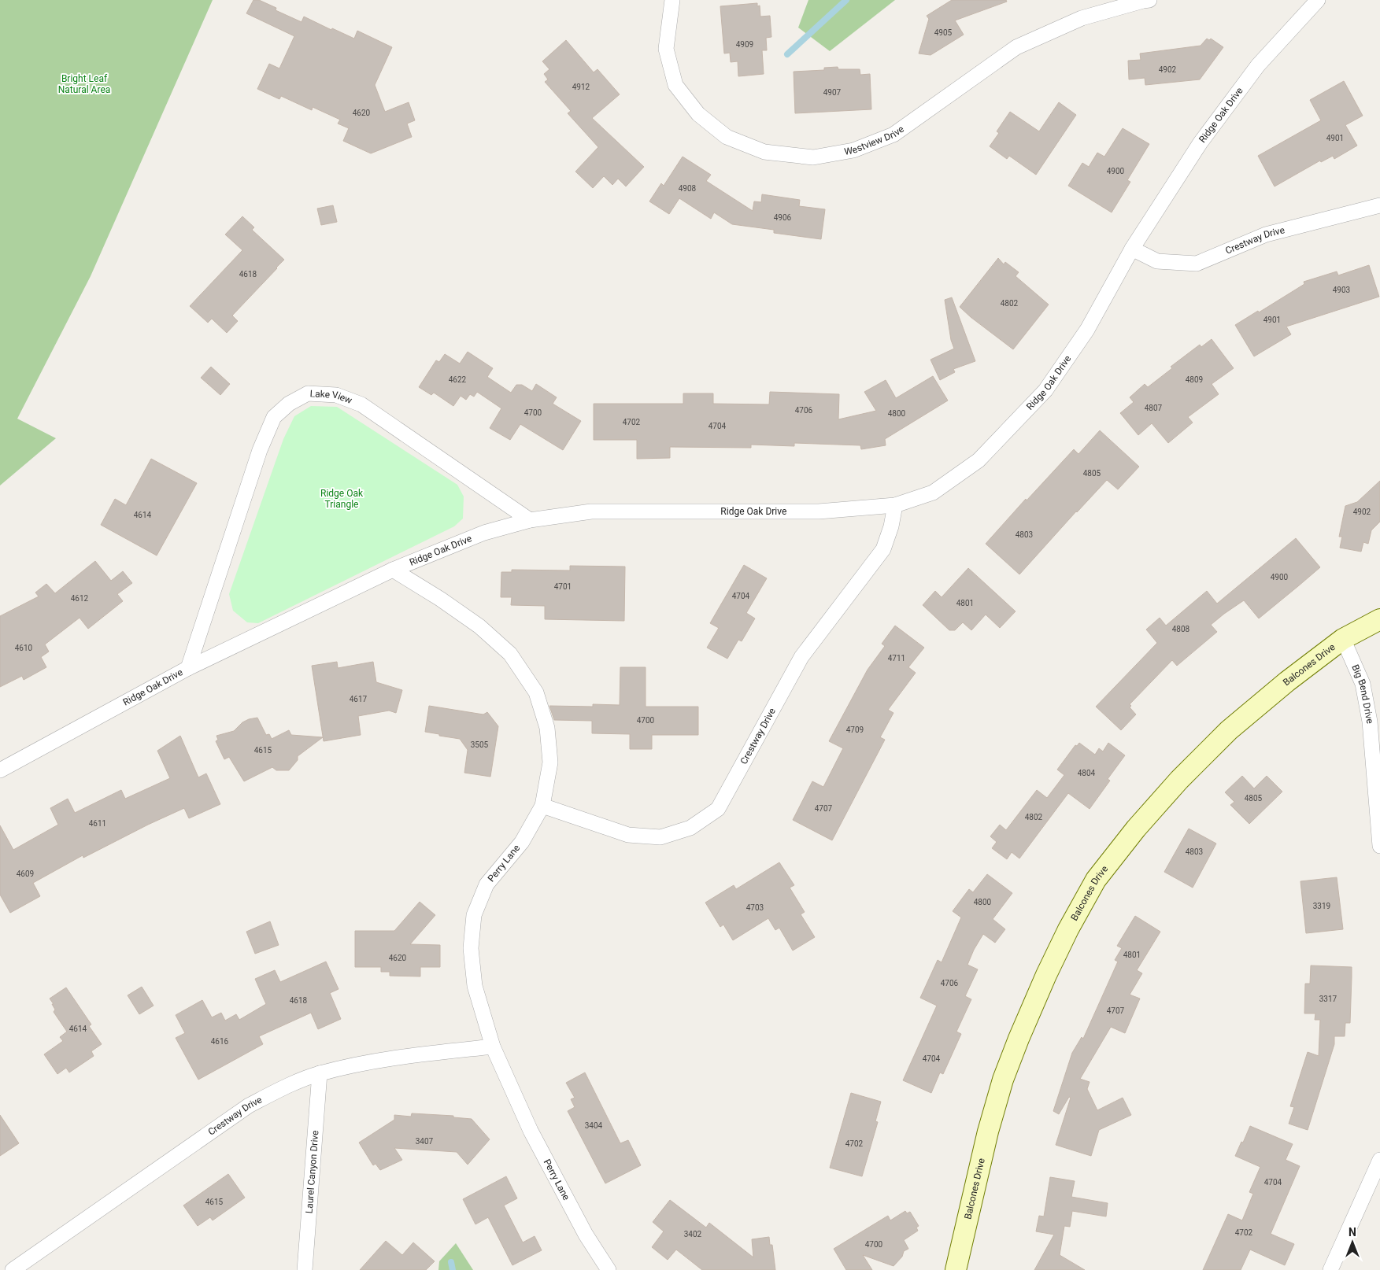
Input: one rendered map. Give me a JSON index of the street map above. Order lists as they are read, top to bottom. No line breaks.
{"streets":{"street":["Ridge Oak Drive","Westview Drive","Crestway Drive","Lake View","Balcones Drive","Big Bend Drive","Perry Lane","Laurel Canyon Drive"]},"crossings":[["Ridge Oak Drive","Crestway Drive"],["Ridge Oak Drive","Lake View"],["Ridge Oak Drive","Perry Lane"],["Crestway Drive","Perry Lane"],["Crestway Drive","Laurel Canyon Drive"],["Balcones Drive","Big Bend Drive"]],"parks":["Bright Leaf Natural Area","Ridge Oak Triangle"],"house_numbers":["4905","4909","4902","4912","4907","4620","4901","4900","4908","4906","4618","4903","4802","4901","4622","4809","4807","4706","4700","4800","4702","4704","4805","4902","4614","4803","4900","4701","4704","4612","4801","4808","4610","4711","4617","4700","4709","3505","4615","4804","4805","4707","4802","4611","4803","4609","4800","3319","4703","4801","4620","4706","3317","4618","4707","4614","4616","4704","3404","3407","4702","4704","4615","4702","3402","4700"],"north":"top"}
